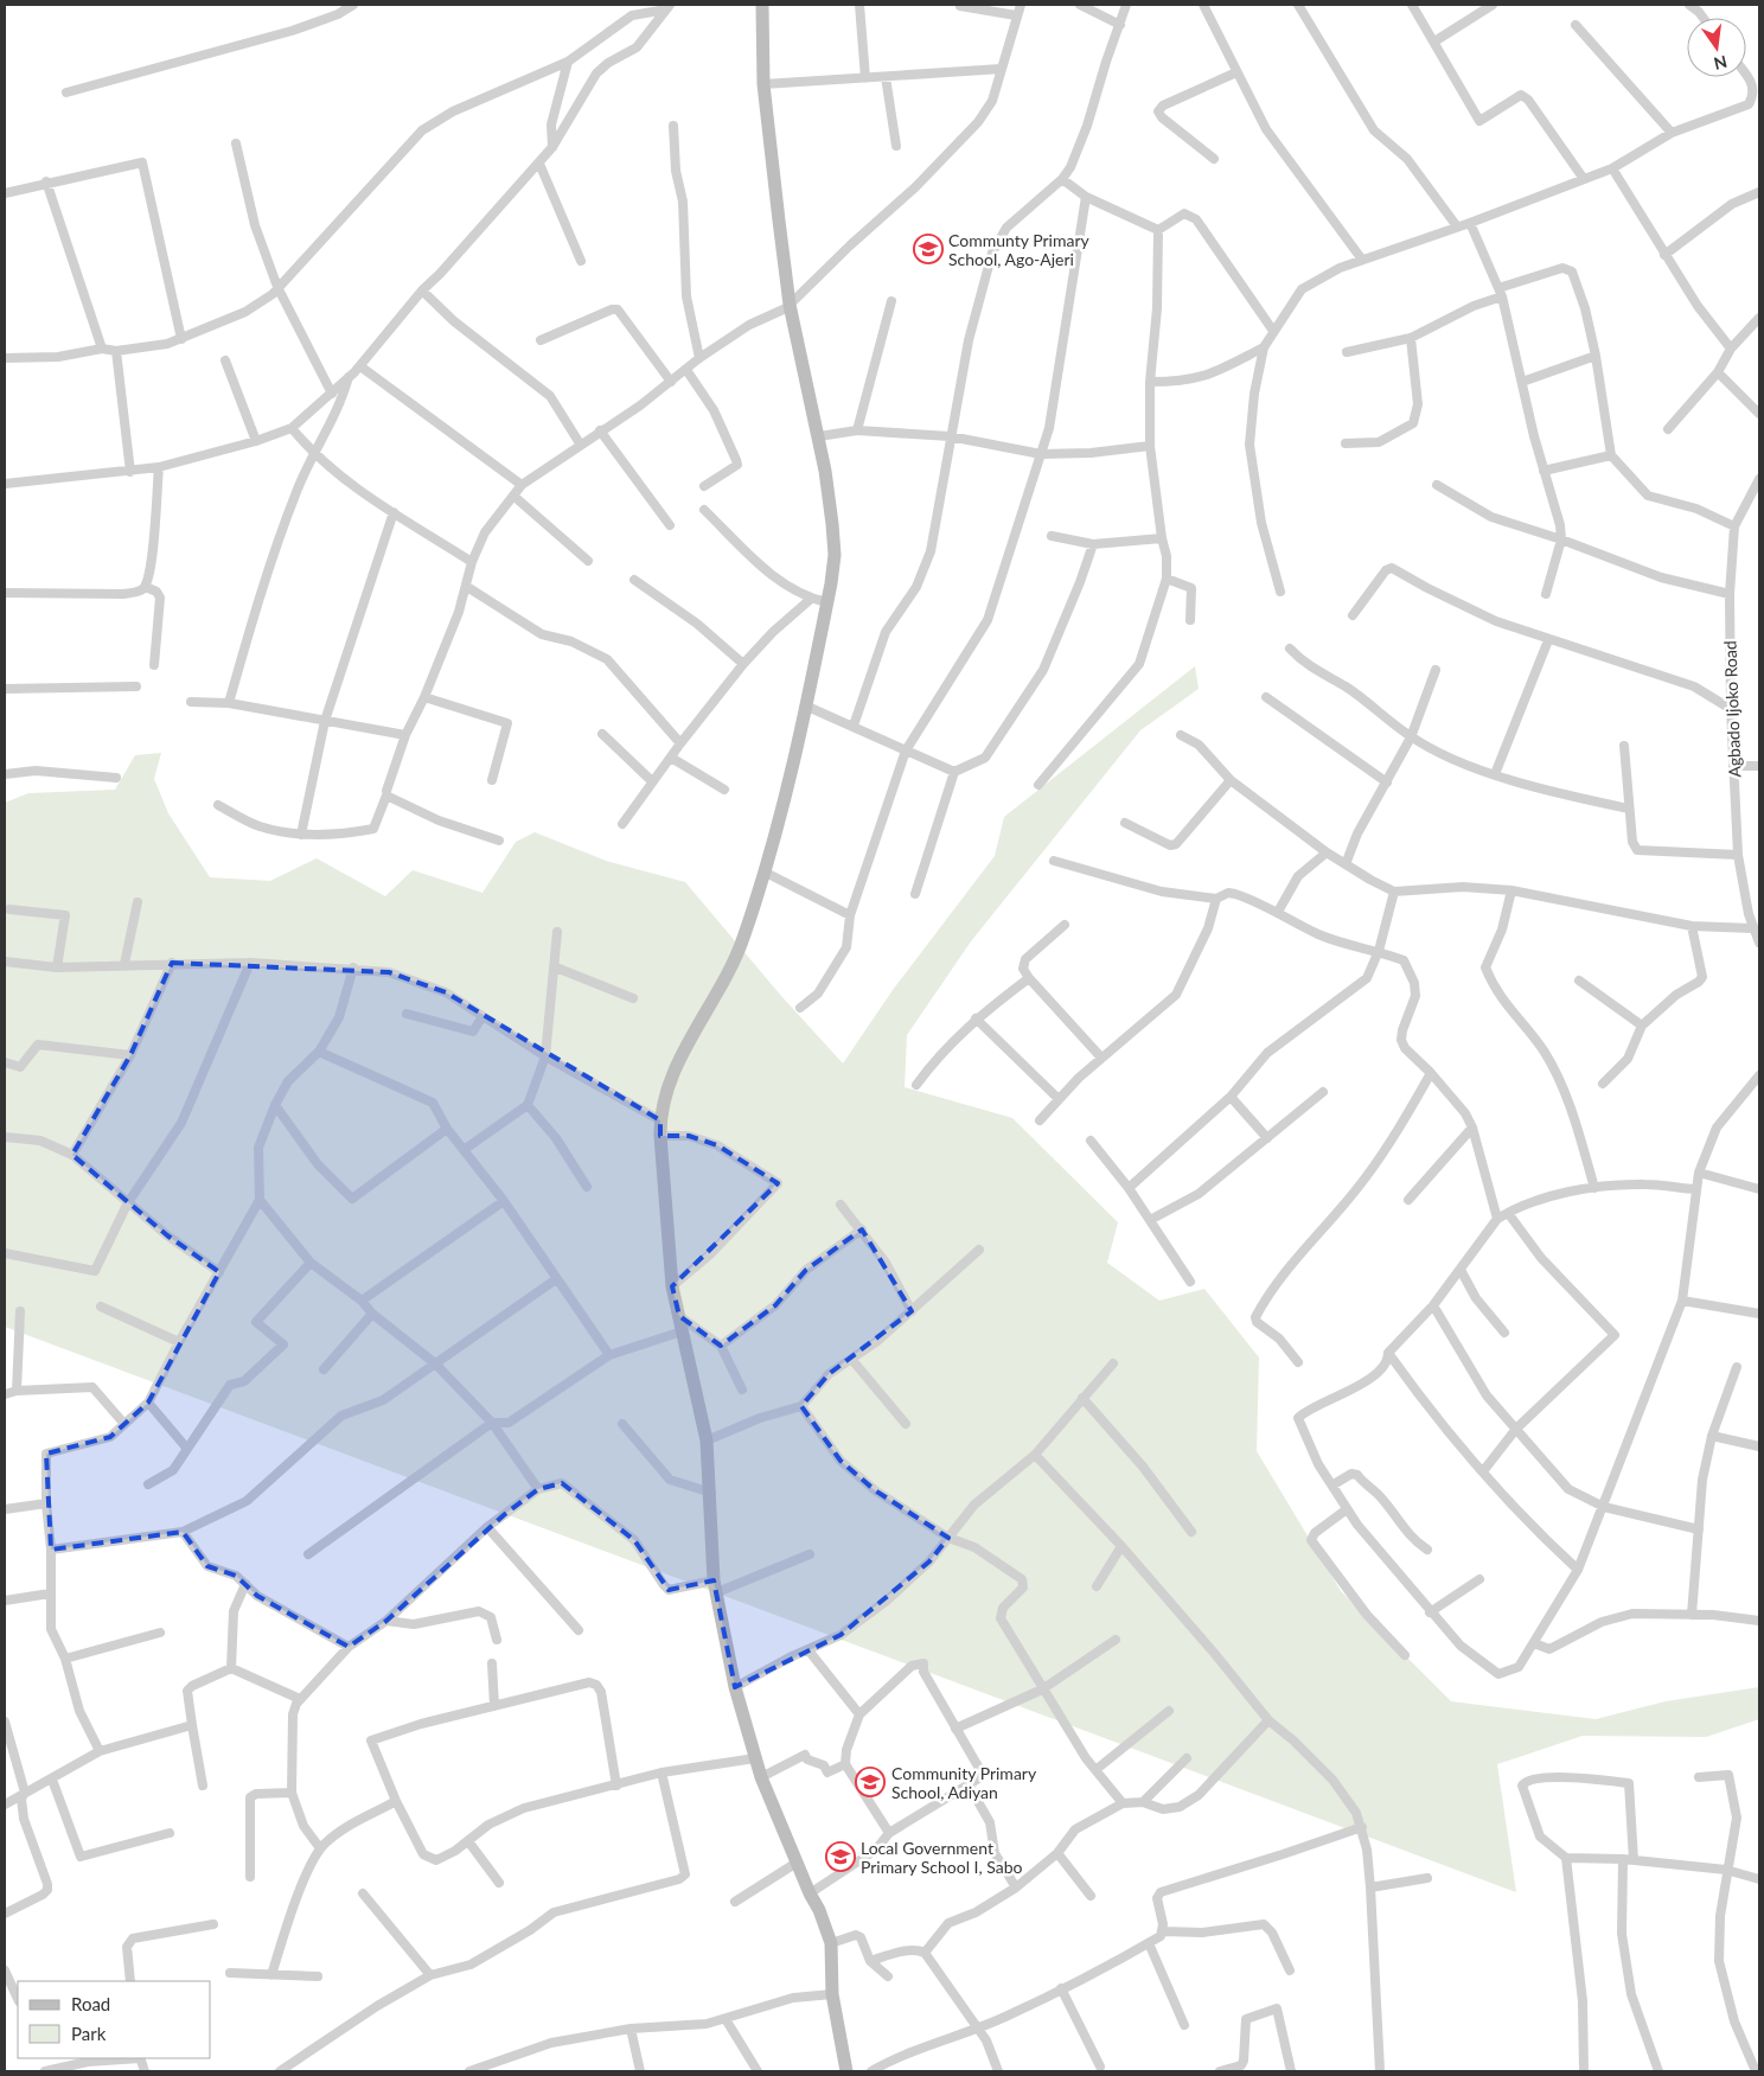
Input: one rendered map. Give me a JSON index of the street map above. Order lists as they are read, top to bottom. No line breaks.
{"streets":{"street":["Agbado Ijoko Road"]},"places":{"school or university":["Communty Primary School, Ago-Ajeri","Community Primary School, Adiyan","Local Government Primary School I, Sabo"]},"legend":["Road","Park"],"north":"bottom"}
